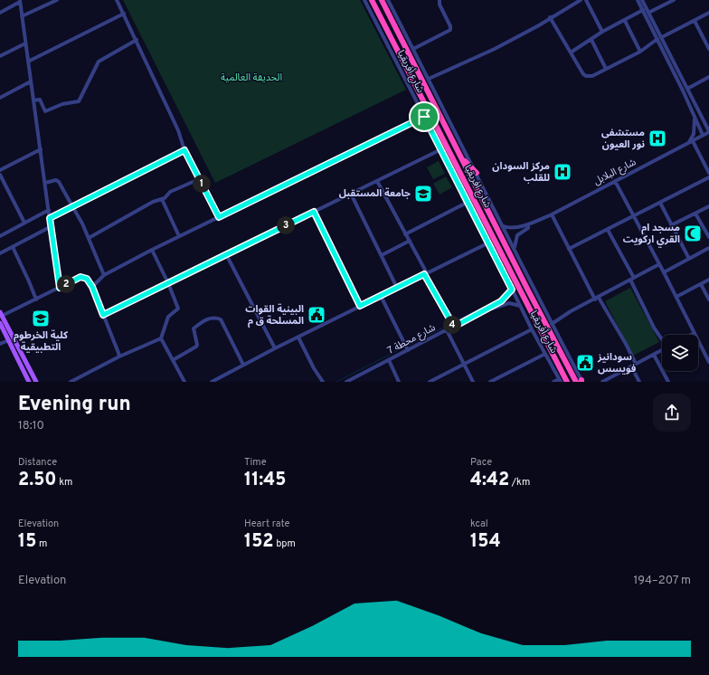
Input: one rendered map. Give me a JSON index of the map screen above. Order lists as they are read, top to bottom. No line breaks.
{"streets":{"highway":["شارع افريقيا"],"street":["شارع أفريقيا","شارع البلابل","شارع محطة 7"]},"crossings":[["شارع أفريقيا","شارع البلابل"],["شارع أفريقيا","شارع افريقيا"]],"parks":["الحديقة العالمية"],"places":{"hospital":["مستشفى نور العيون","مركز السودان للقلب"],"school or university":["جامعة المستقبل","كلية الخرطوم التطبيقية"],"mosque":["مسجد ام القري اركويت"],"public building":["البينية القوات المسلحة ق م","سودانيز فويسس"]},"page":{"pins":["1","3","2","4"],"heading":["Evening run","18:10"],"stats":[["Distance","2.50 km"],["Time","11:45"],["Pace","4:42 /km"],["Elevation","15 m"],["Heart rate","152 bpm"],["kcal","154"]],"chart":["Elevation","194–207 m"]}}
